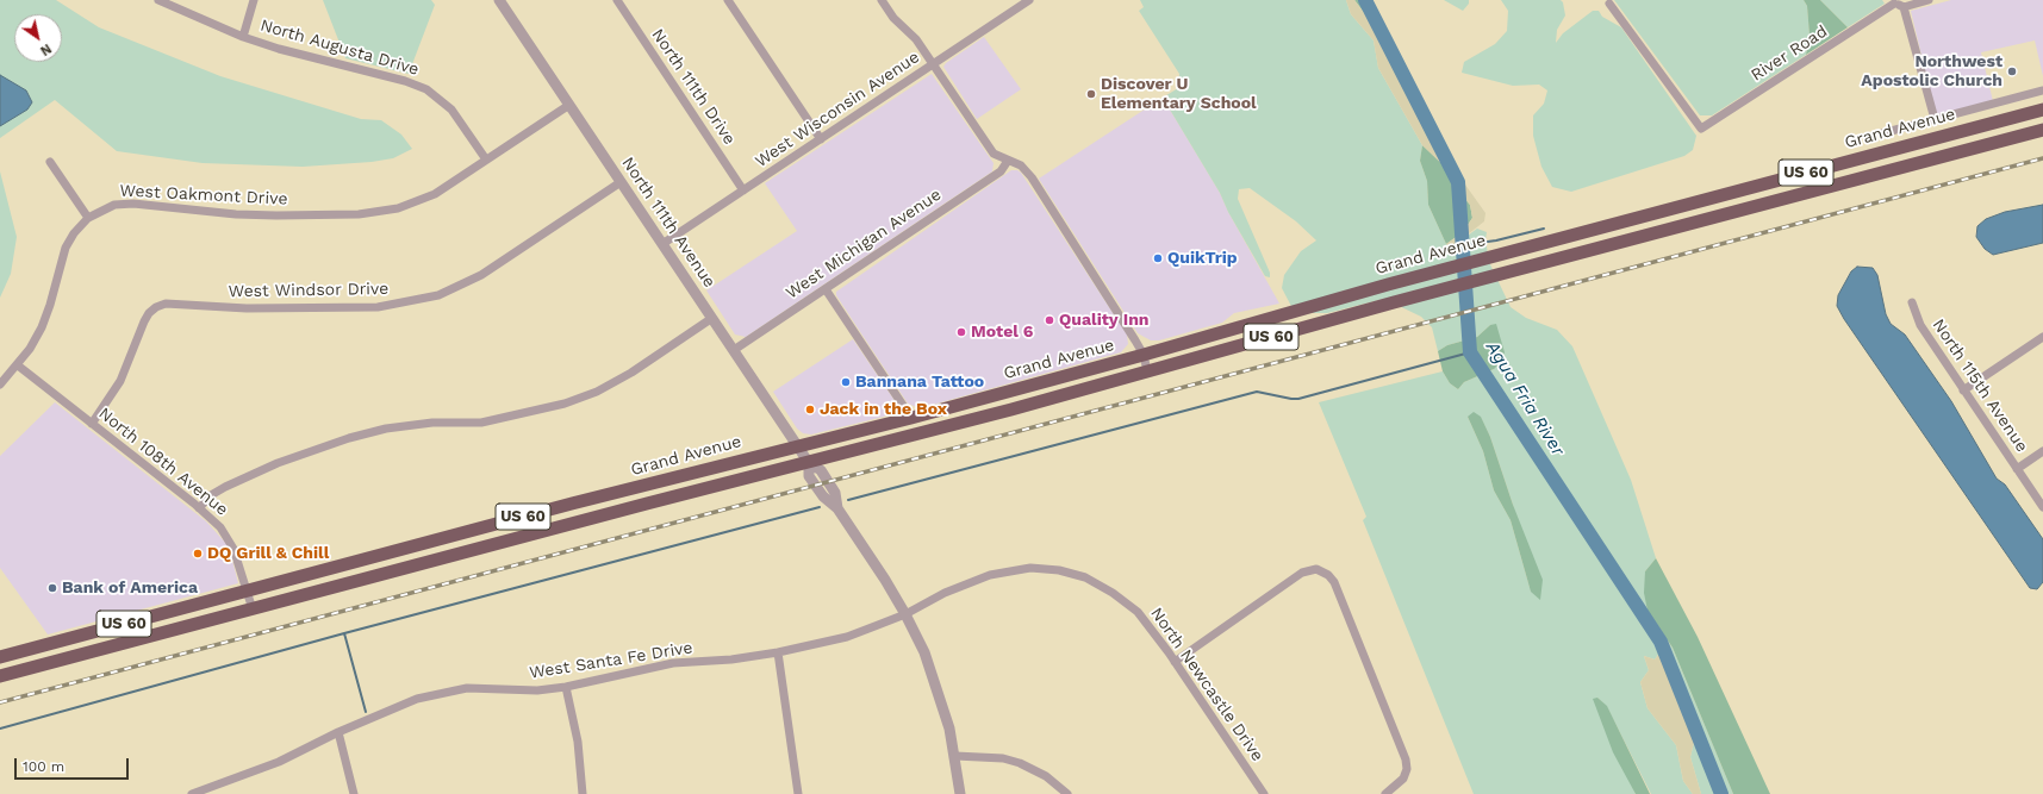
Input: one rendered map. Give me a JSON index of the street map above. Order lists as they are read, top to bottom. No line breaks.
{"streets":{"highway":["Grand Avenue","US 60"],"street":["North Augusta Drive","River Road","North 111th Drive","West Wisconsin Avenue","West Oakmont Drive","North 111th Avenue","West Michigan Avenue","West Windsor Drive","North 115th Avenue","North 108th Avenue","West Santa Fe Drive","North Newcastle Drive"]},"crossings":[["North Augusta Drive","West Oakmont Drive"],["North 111th Drive","West Wisconsin Avenue"],["West Wisconsin Avenue","North 111th Avenue"],["Grand Avenue","North 111th Avenue"],["Grand Avenue","North 108th Avenue"],["West Oakmont Drive","North 111th Avenue"],["West Oakmont Drive","North 108th Avenue"],["North 111th Avenue","West Michigan Avenue"],["North 111th Avenue","West Windsor Drive"],["North 111th Avenue","West Santa Fe Drive"],["North 111th Avenue","North Newcastle Drive"],["West Windsor Drive","North 108th Avenue"],["West Santa Fe Drive","North Newcastle Drive"]],"water":["Agua Fria River"],"places":["Northwest Apostolic Church","Discover U Elementary School","QuikTrip","Quality Inn","Motel 6","Bannana Tattoo","Jack in the Box","DQ Grill & Chill","Bank of America"],"scale_bar":"100 m","north":"bottom right"}
